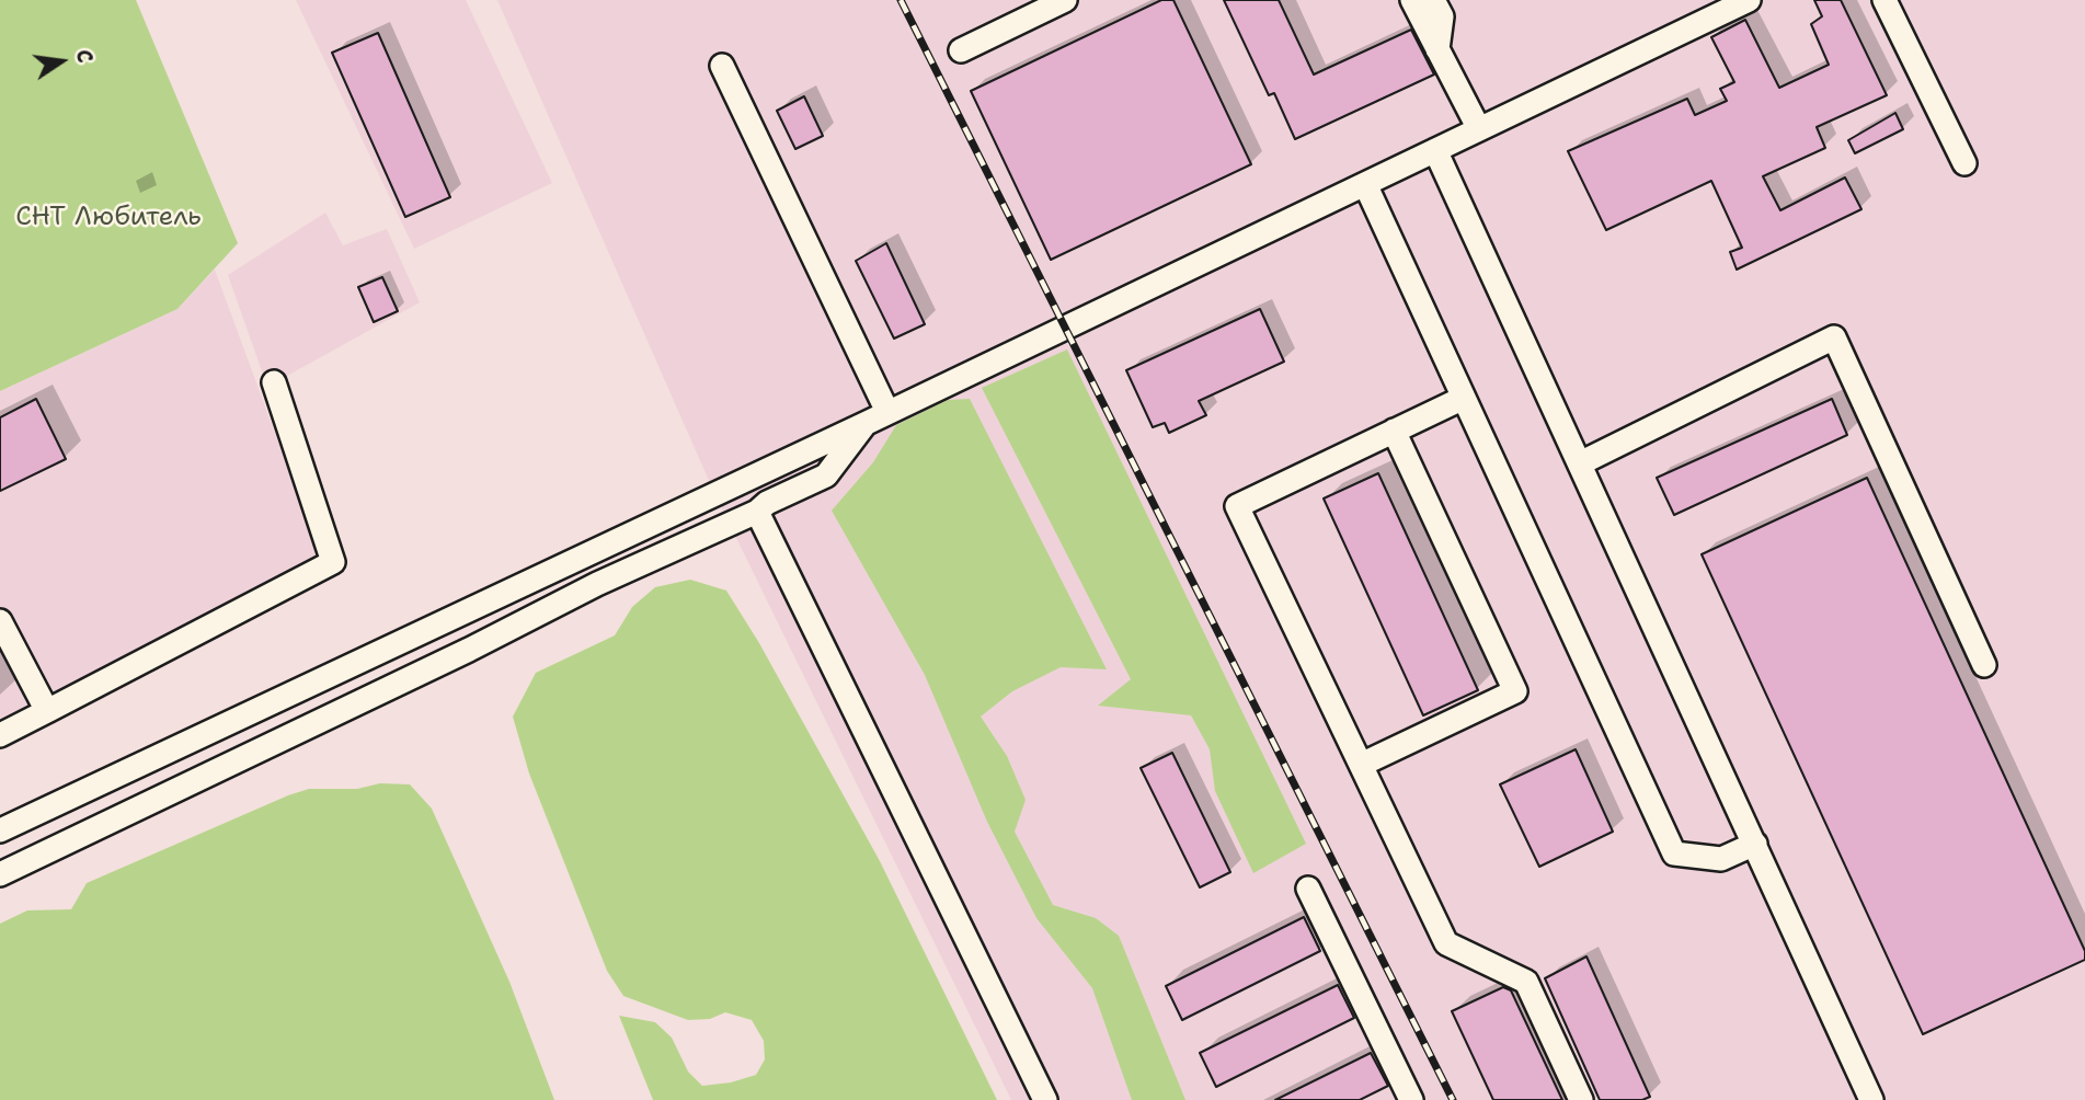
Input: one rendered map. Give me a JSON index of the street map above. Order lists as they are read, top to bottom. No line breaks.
{"parks":["СНТ Любитель"],"north":"right"}
